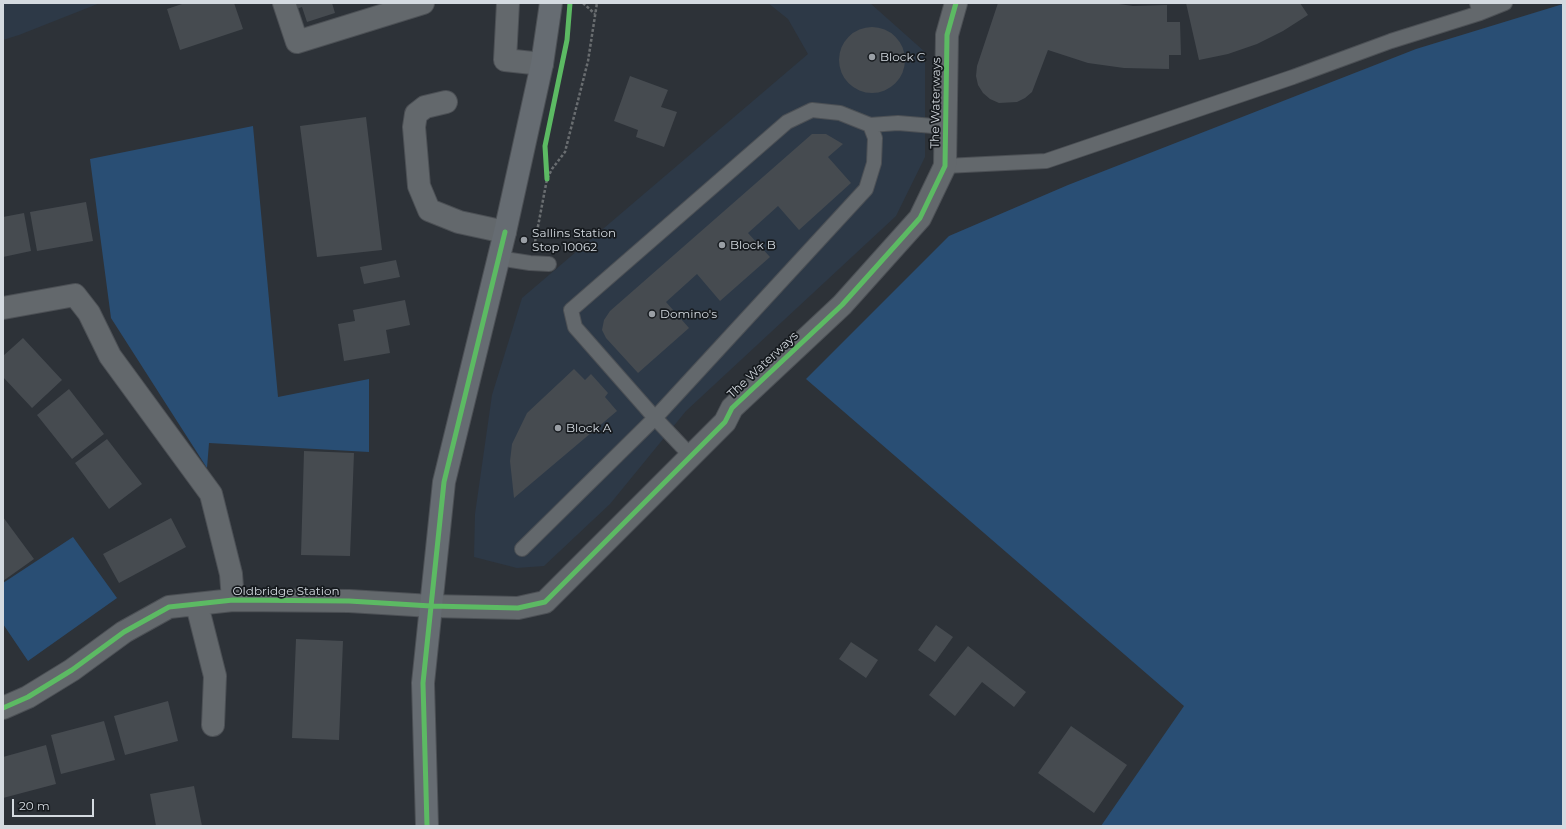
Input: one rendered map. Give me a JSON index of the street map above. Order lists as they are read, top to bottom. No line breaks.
{"streets":{"street":["The Waterways","Oldbridge Station"]},"crossings":[["The Waterways","Oldbridge Station"]],"places":["Block C","Sallins Station Stop 10062","Block B","Domino's","Block A"],"scale_bar":"20 m"}
